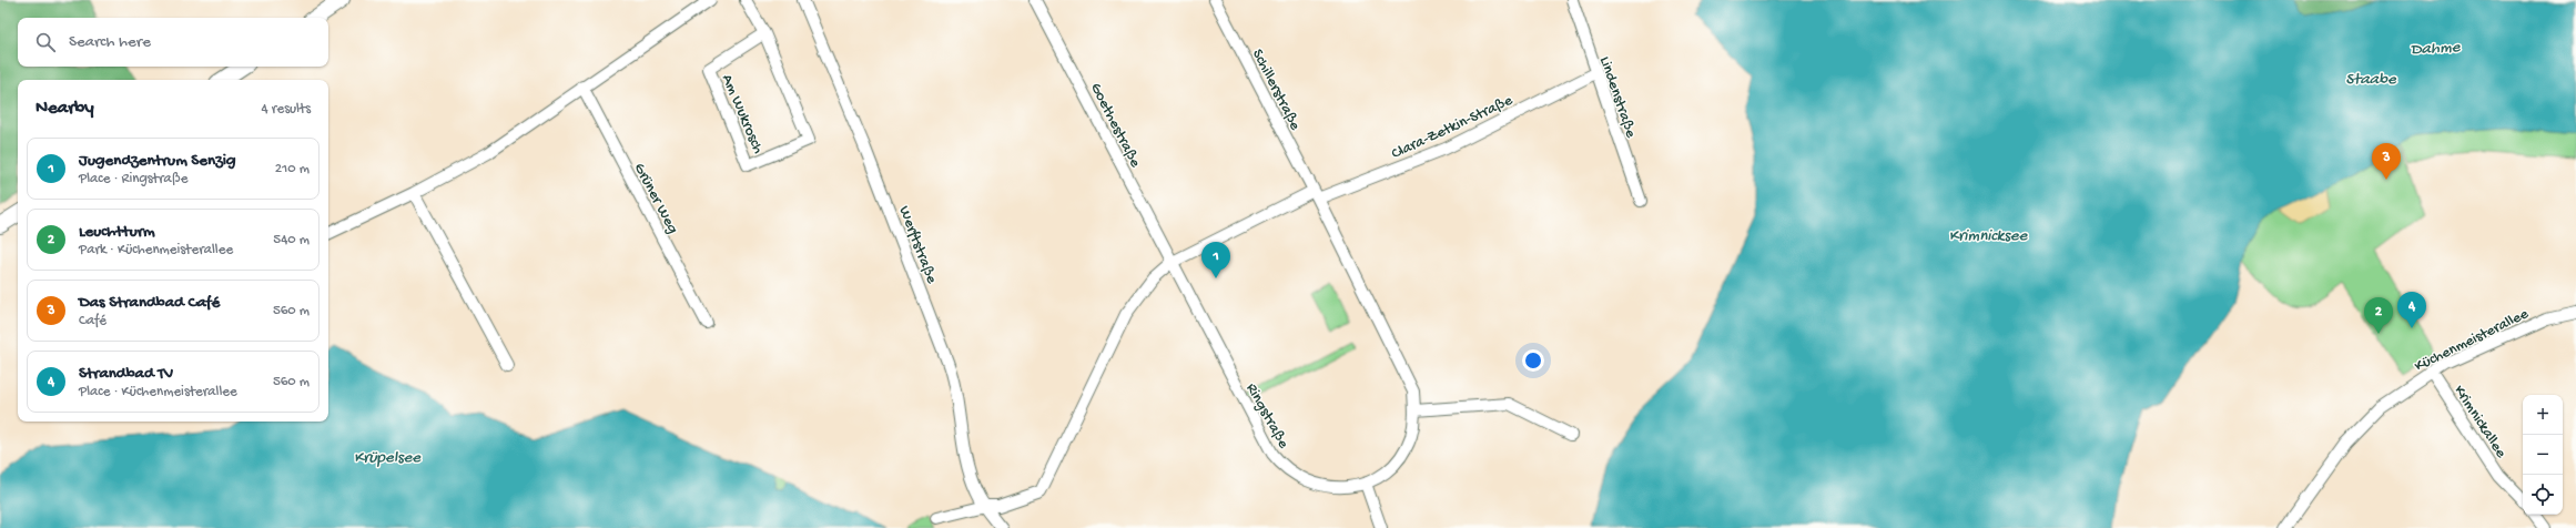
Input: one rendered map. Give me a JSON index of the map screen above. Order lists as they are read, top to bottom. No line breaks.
{"streets":{"street":["Schillerstraße","Lindenstraße","Am Wukrosch","Goethestraße","Clara-Zetkin-Straße","Grüner Weg","Werftstraße","Küchenmeisterallee","Ringstraße","Krimnickallee"]},"crossings":[["Schillerstraße","Clara-Zetkin-Straße"],["Schillerstraße","Ringstraße"],["Lindenstraße","Clara-Zetkin-Straße"],["Goethestraße","Clara-Zetkin-Straße"],["Goethestraße","Ringstraße"],["Clara-Zetkin-Straße","Ringstraße"],["Küchenmeisterallee","Krimnickallee"]],"water":["Dahme","Staabe","Krimnicksee","Krüpelsee"],"page":{"search":"Search here","heading":["Nearby","4 results"],"list":[{"mark":"1","name":"Jugendzentrum Senzig","note":"Place · Ringstraße","value":"210 m"},{"mark":"2","name":"Leuchtturm","note":"Park · Küchenmeisterallee","value":"540 m"},{"mark":"3","name":"Das Strandbad Café","note":"Café","value":"560 m"},{"mark":"4","name":"Strandbad TV","note":"Place · Küchenmeisterallee","value":"560 m"}],"pins":["3","1","4","2"],"map_buttons":["+","−"]}}
